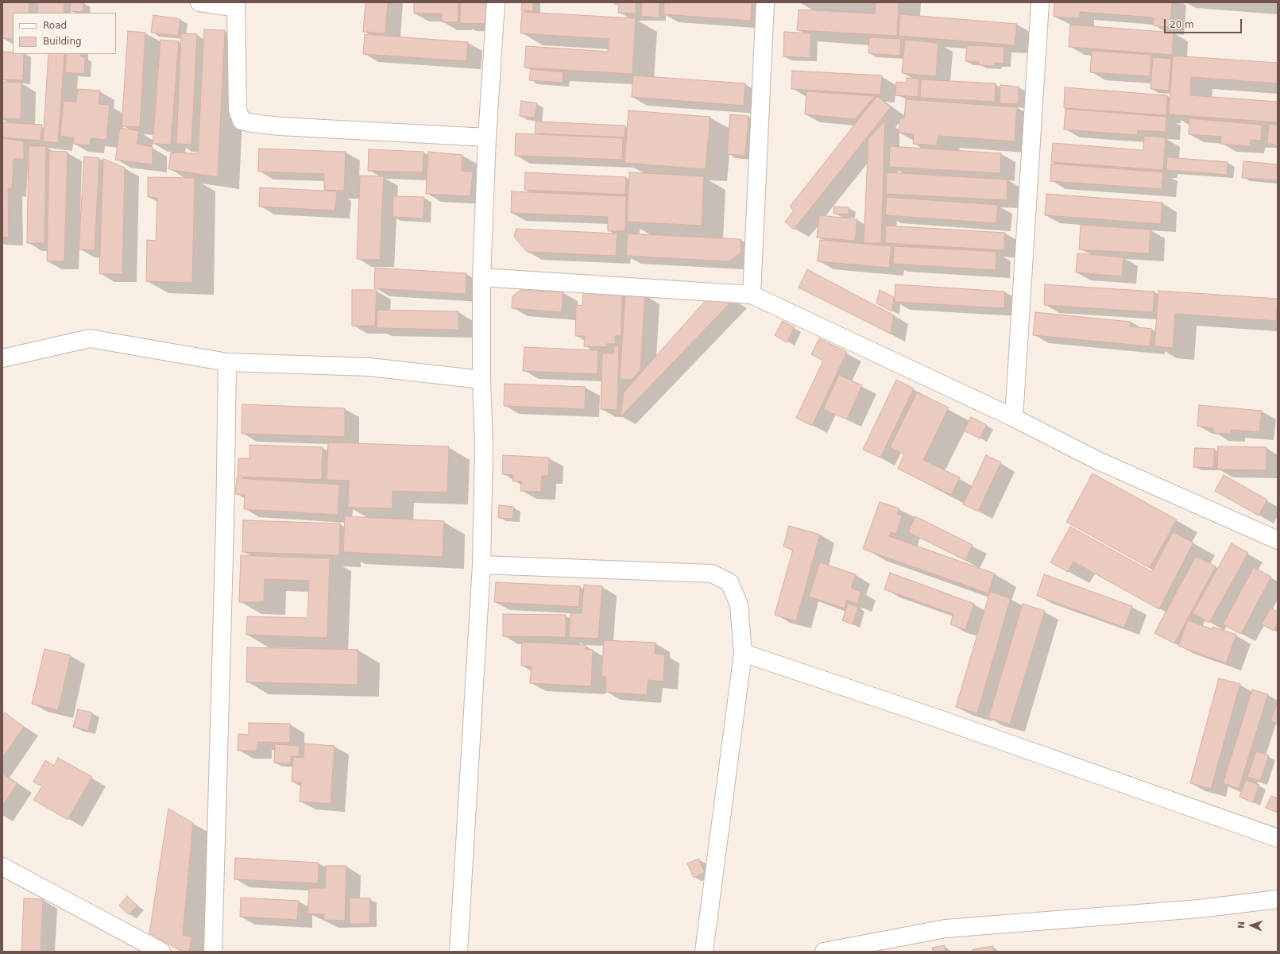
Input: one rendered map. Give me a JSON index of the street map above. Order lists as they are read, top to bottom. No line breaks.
{"legend":["Road","Building"],"scale_bar":"20 m","north":"left"}
